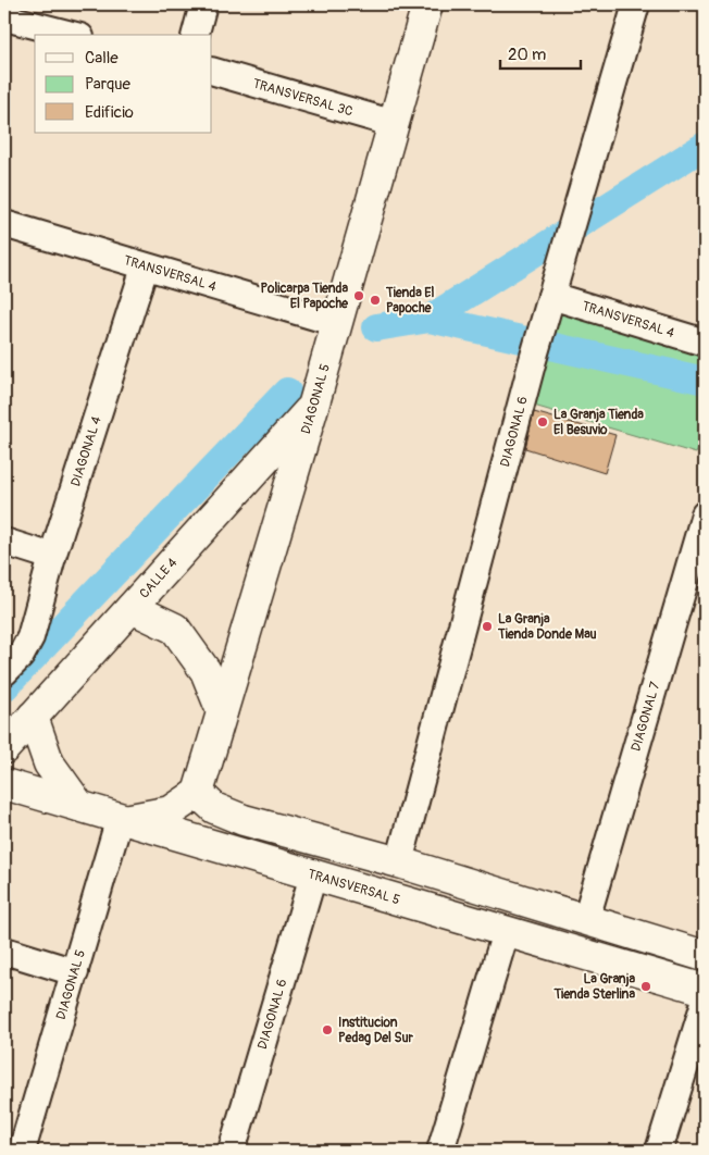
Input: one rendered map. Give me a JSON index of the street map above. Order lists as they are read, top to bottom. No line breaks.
{"streets":{"street":["TRANSVERSAL 3C","TRANSVERSAL 4","DIAGONAL 5","DIAGONAL 6","DIAGONAL 4","CALLE 4","DIAGONAL 7","TRANSVERSAL 5"]},"crossings":[["TRANSVERSAL 3C","DIAGONAL 5"],["TRANSVERSAL 4","DIAGONAL 5"],["TRANSVERSAL 4","DIAGONAL 6"],["TRANSVERSAL 4","DIAGONAL 4"],["DIAGONAL 5","CALLE 4"],["DIAGONAL 5","TRANSVERSAL 5"],["DIAGONAL 6","TRANSVERSAL 5"],["CALLE 4","TRANSVERSAL 5"]],"places":["Policarpa Tienda El Papoche","Tienda El Papoche","La Granja Tienda El Besuvio","La Granja Tienda Donde Mau","La Granja Tienda Sterlina","Institucion Pedag Del Sur"],"legend":["Calle","Parque","Edificio"],"scale_bar":"20 m"}
